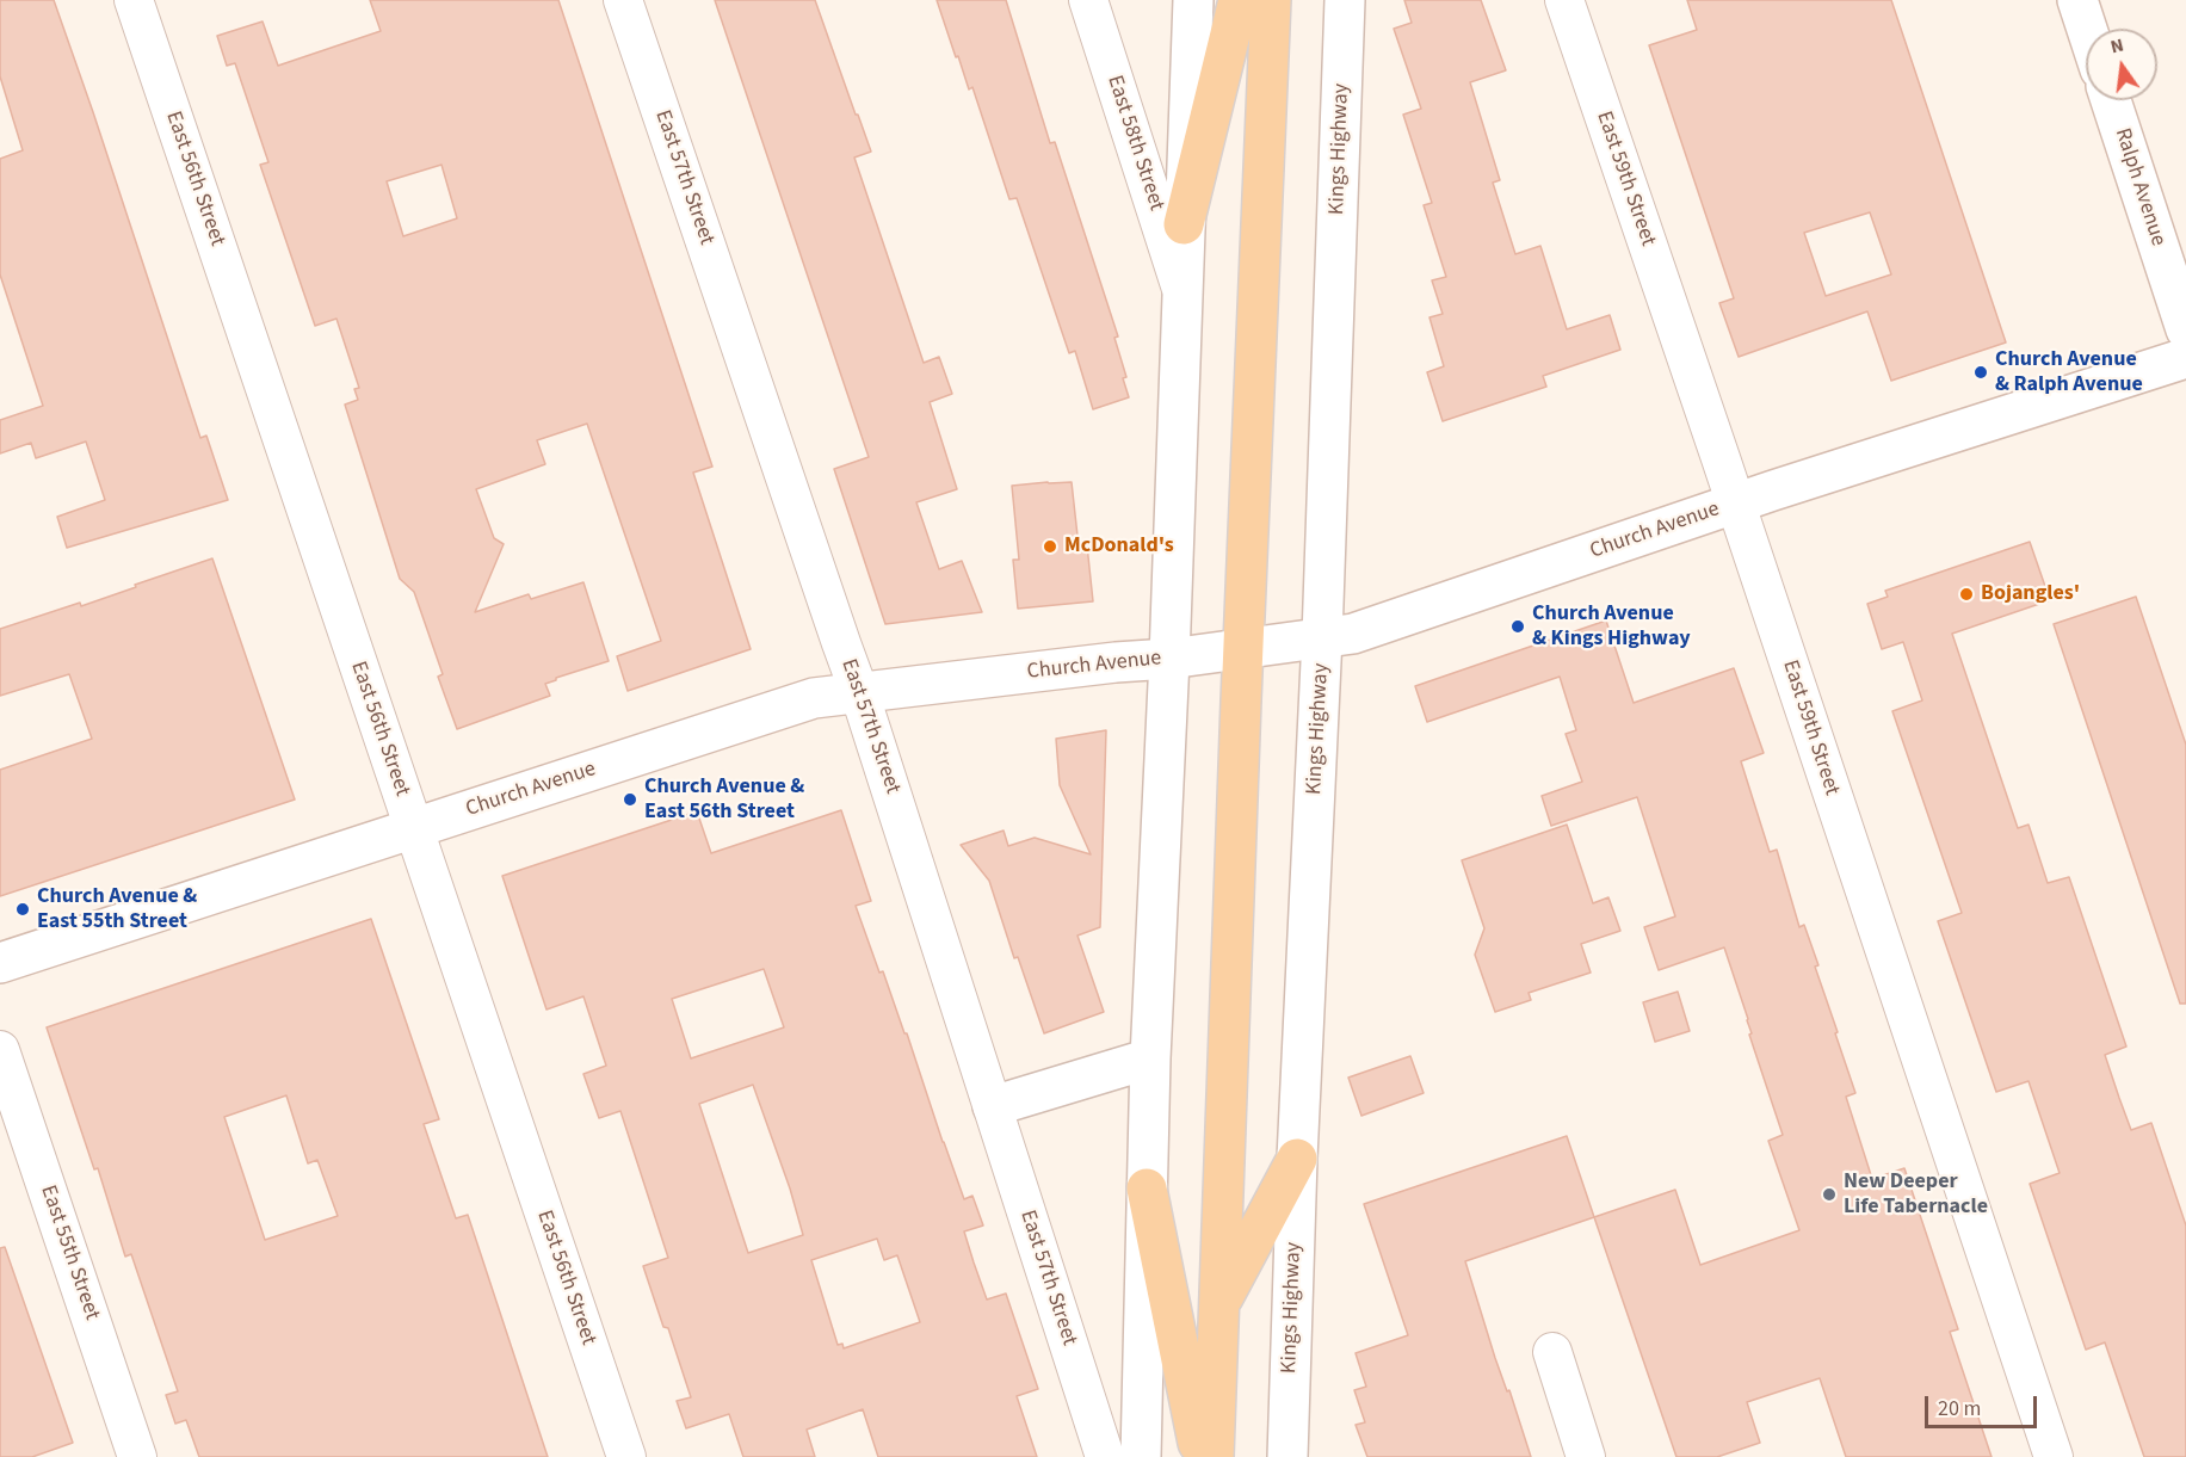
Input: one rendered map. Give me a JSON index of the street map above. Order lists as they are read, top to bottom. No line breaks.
{"streets":{"street":["East 58th Street","Kings Highway","East 57th Street","East 56th Street","East 59th Street","Ralph Avenue","Church Avenue","East 55th Street"]},"crossings":[["Kings Highway","Church Avenue"],["East 57th Street","Church Avenue"],["East 56th Street","Church Avenue"],["East 59th Street","Church Avenue"]],"places":["Church Avenue & Ralph Avenue","McDonald's","Bojangles'","Church Avenue & Kings Highway","Church Avenue & East 56th Street","Church Avenue & East 55th Street","New Deeper Life Tabernacle"],"scale_bar":"20 m","north":"top"}
